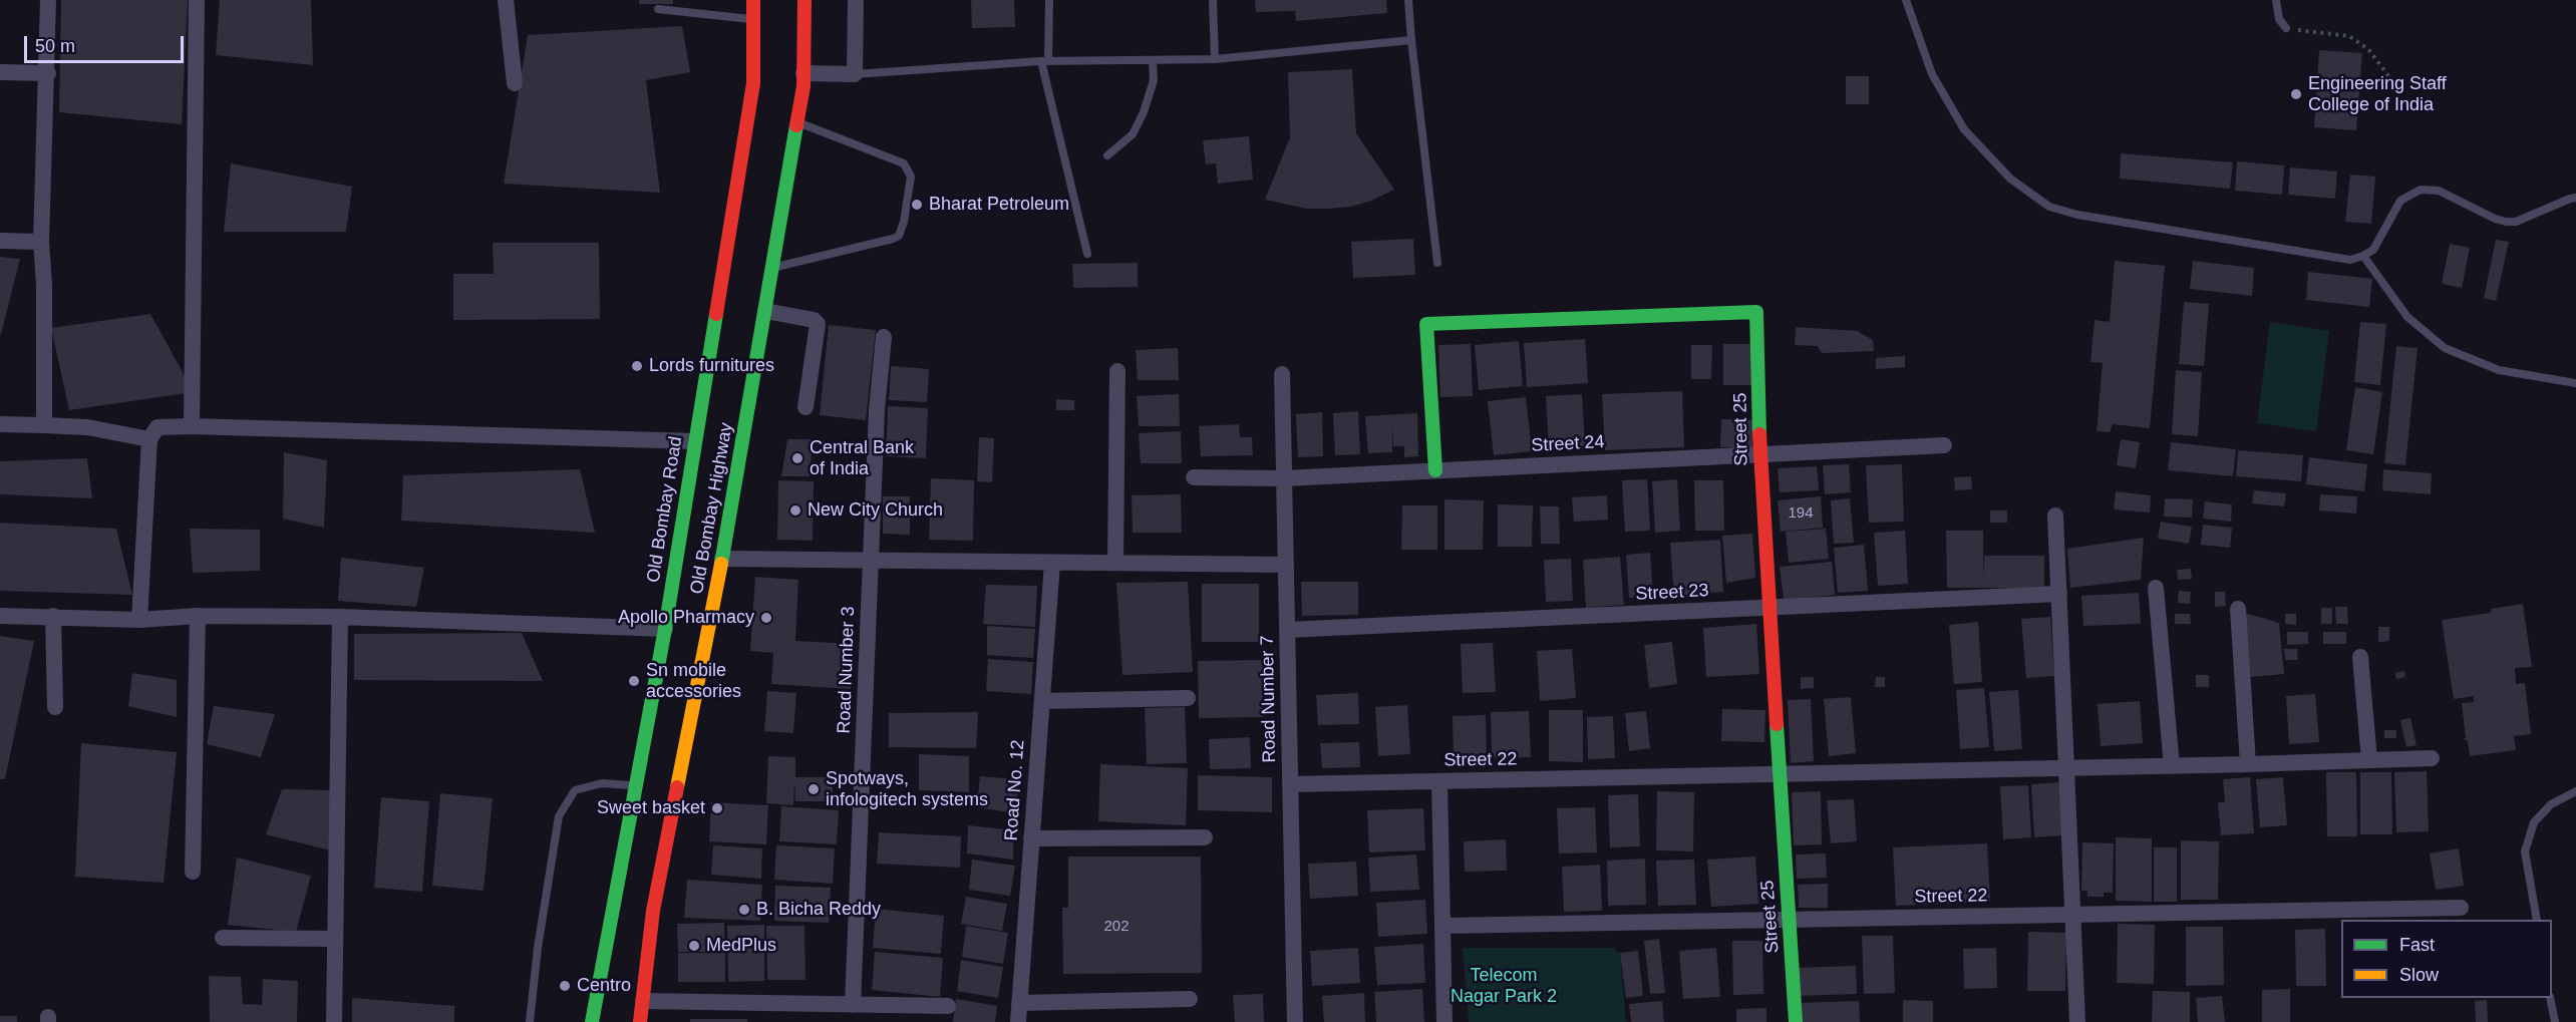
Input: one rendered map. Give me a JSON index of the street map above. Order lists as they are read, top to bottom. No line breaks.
{"streets":{"main road":["Street 25","Old Bombay Highway","Old Bombay Road"],"street":["Street 24","Street 23","Road Number 3","Road Number 7","Street 22","Road No. 12"]},"crossings":[["Street 25","Street 24"],["Street 25","Street 23"],["Street 25","Street 22"],["Street 24","Road Number 7"],["Street 23","Road Number 7"],["Road Number 7","Street 22"]],"parks":["Telecom Nagar Park 2"],"places":["Engineering Staff College of India","Bharat Petroleum","Lords furnitures","Central Bank of India","New City Church","Apollo Pharmacy","Sn mobile accessories","Spotways, infologitech systems","Sweet basket","B. Bicha Reddy","MedPlus","Centro"],"house_numbers":["194","202"],"legend":["Fast","Slow"],"scale_bar":"50 m"}
